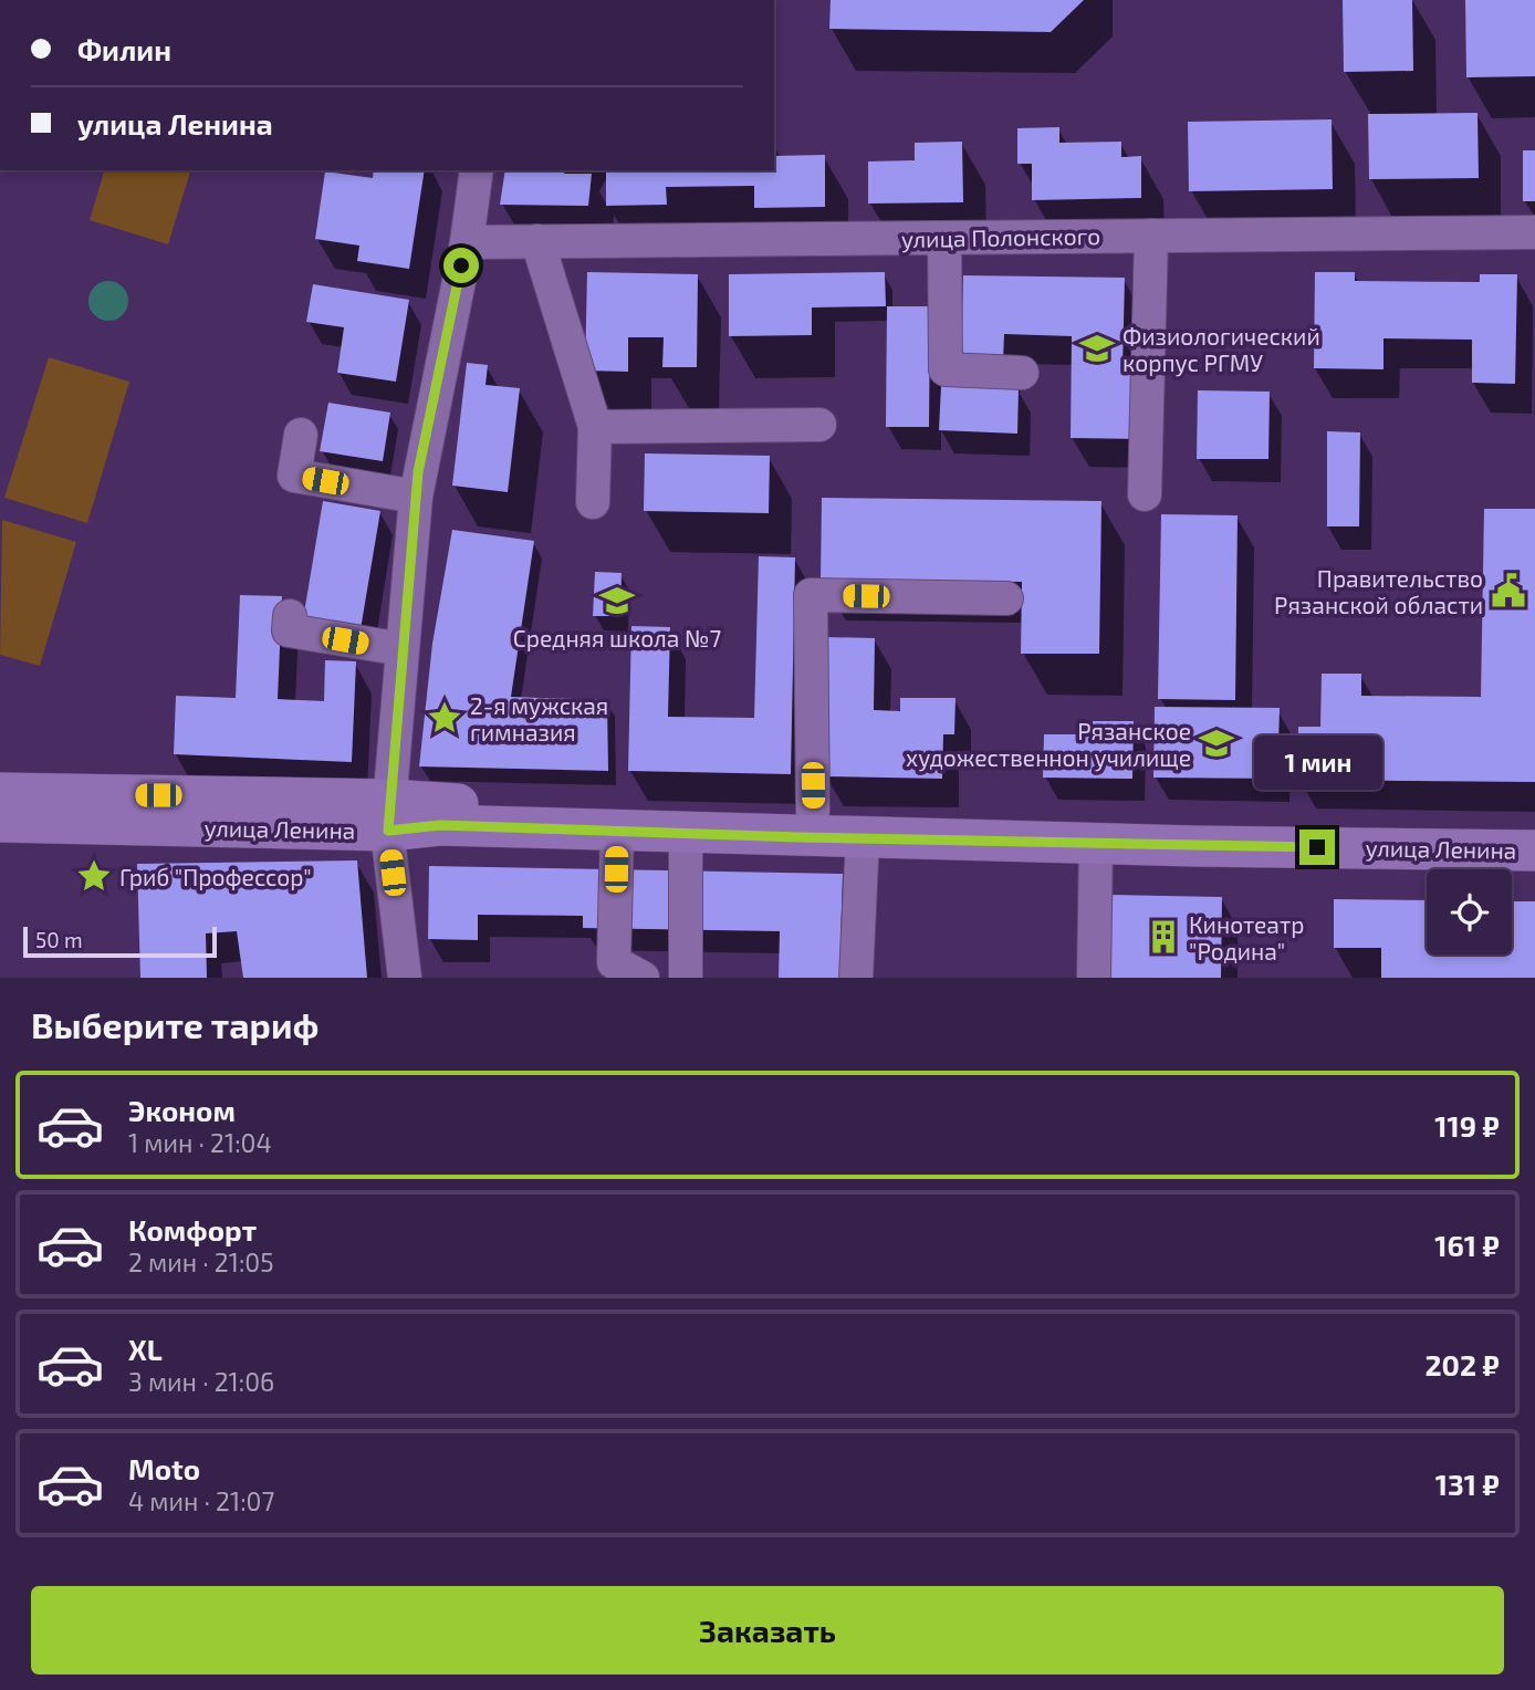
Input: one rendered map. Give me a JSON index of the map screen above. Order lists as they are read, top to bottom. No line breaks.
{"streets":{"main road":["улица Ленина"],"street":["улица Полонского"]},"places":{"school or university":["Физиологический корпус РГМУ","Средняя школа №7","Рязанское художественнон училище"],"public building":["Правительство Рязанской области"],"place":["2-я мужская гимназия","Гриб \"Профессор\""],"building":["Кинотеатр \"Родина\""]},"scale_bar":"50 m","page":{"banner":["Филин","улица Ленина"],"bubble":"1 мин","scale":"50 m","heading":"Выберите тариф","list":[{"name":"Эконом","note":"1 мин · 21:04","value":"119 ₽"},{"name":"Комфорт","note":"2 мин · 21:05","value":"161 ₽"},{"name":"XL","note":"3 мин · 21:06","value":"202 ₽"},{"name":"Moto","note":"4 мин · 21:07","value":"131 ₽"}],"buttons":"Заказать"}}
